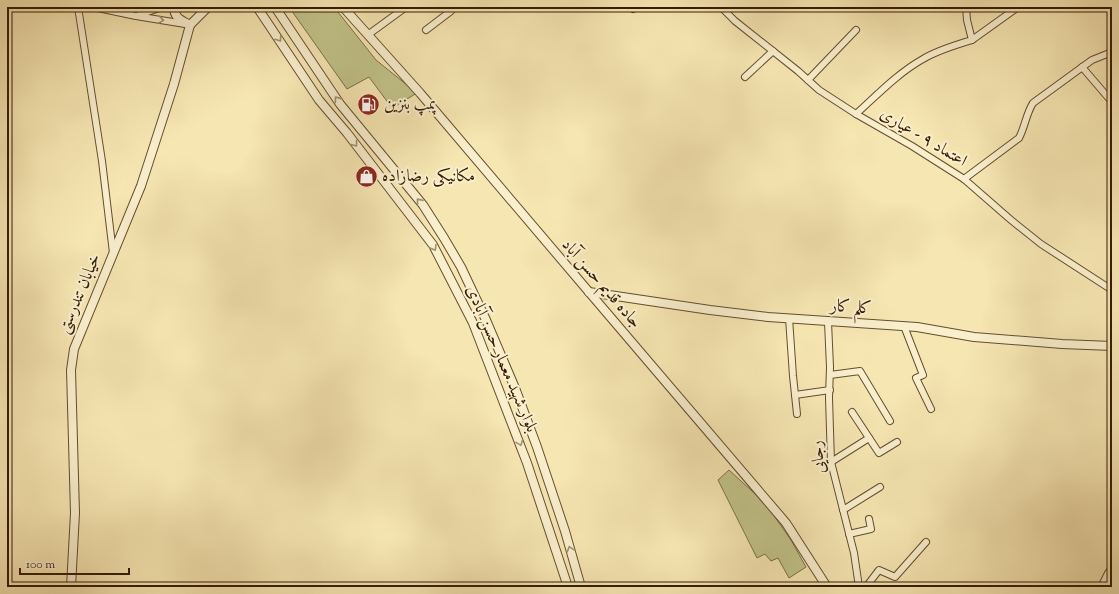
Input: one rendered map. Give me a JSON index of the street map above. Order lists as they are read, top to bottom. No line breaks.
{"streets":{"street":["اعتماد ۹ - عیاری","جاده قدیم حسن آباد","خیابان تندرستی","کلم کار","بلوار شهید معمار حسن آبادی","رجایی"]},"crossings":[["جاده قدیم حسن آباد","کلم کار"],["کلم کار","رجایی"]],"places":{"fuel station":["پمپ بنزین"],"shop":["مکانیکی رضازاده"]},"scale_bar":"100 m"}
